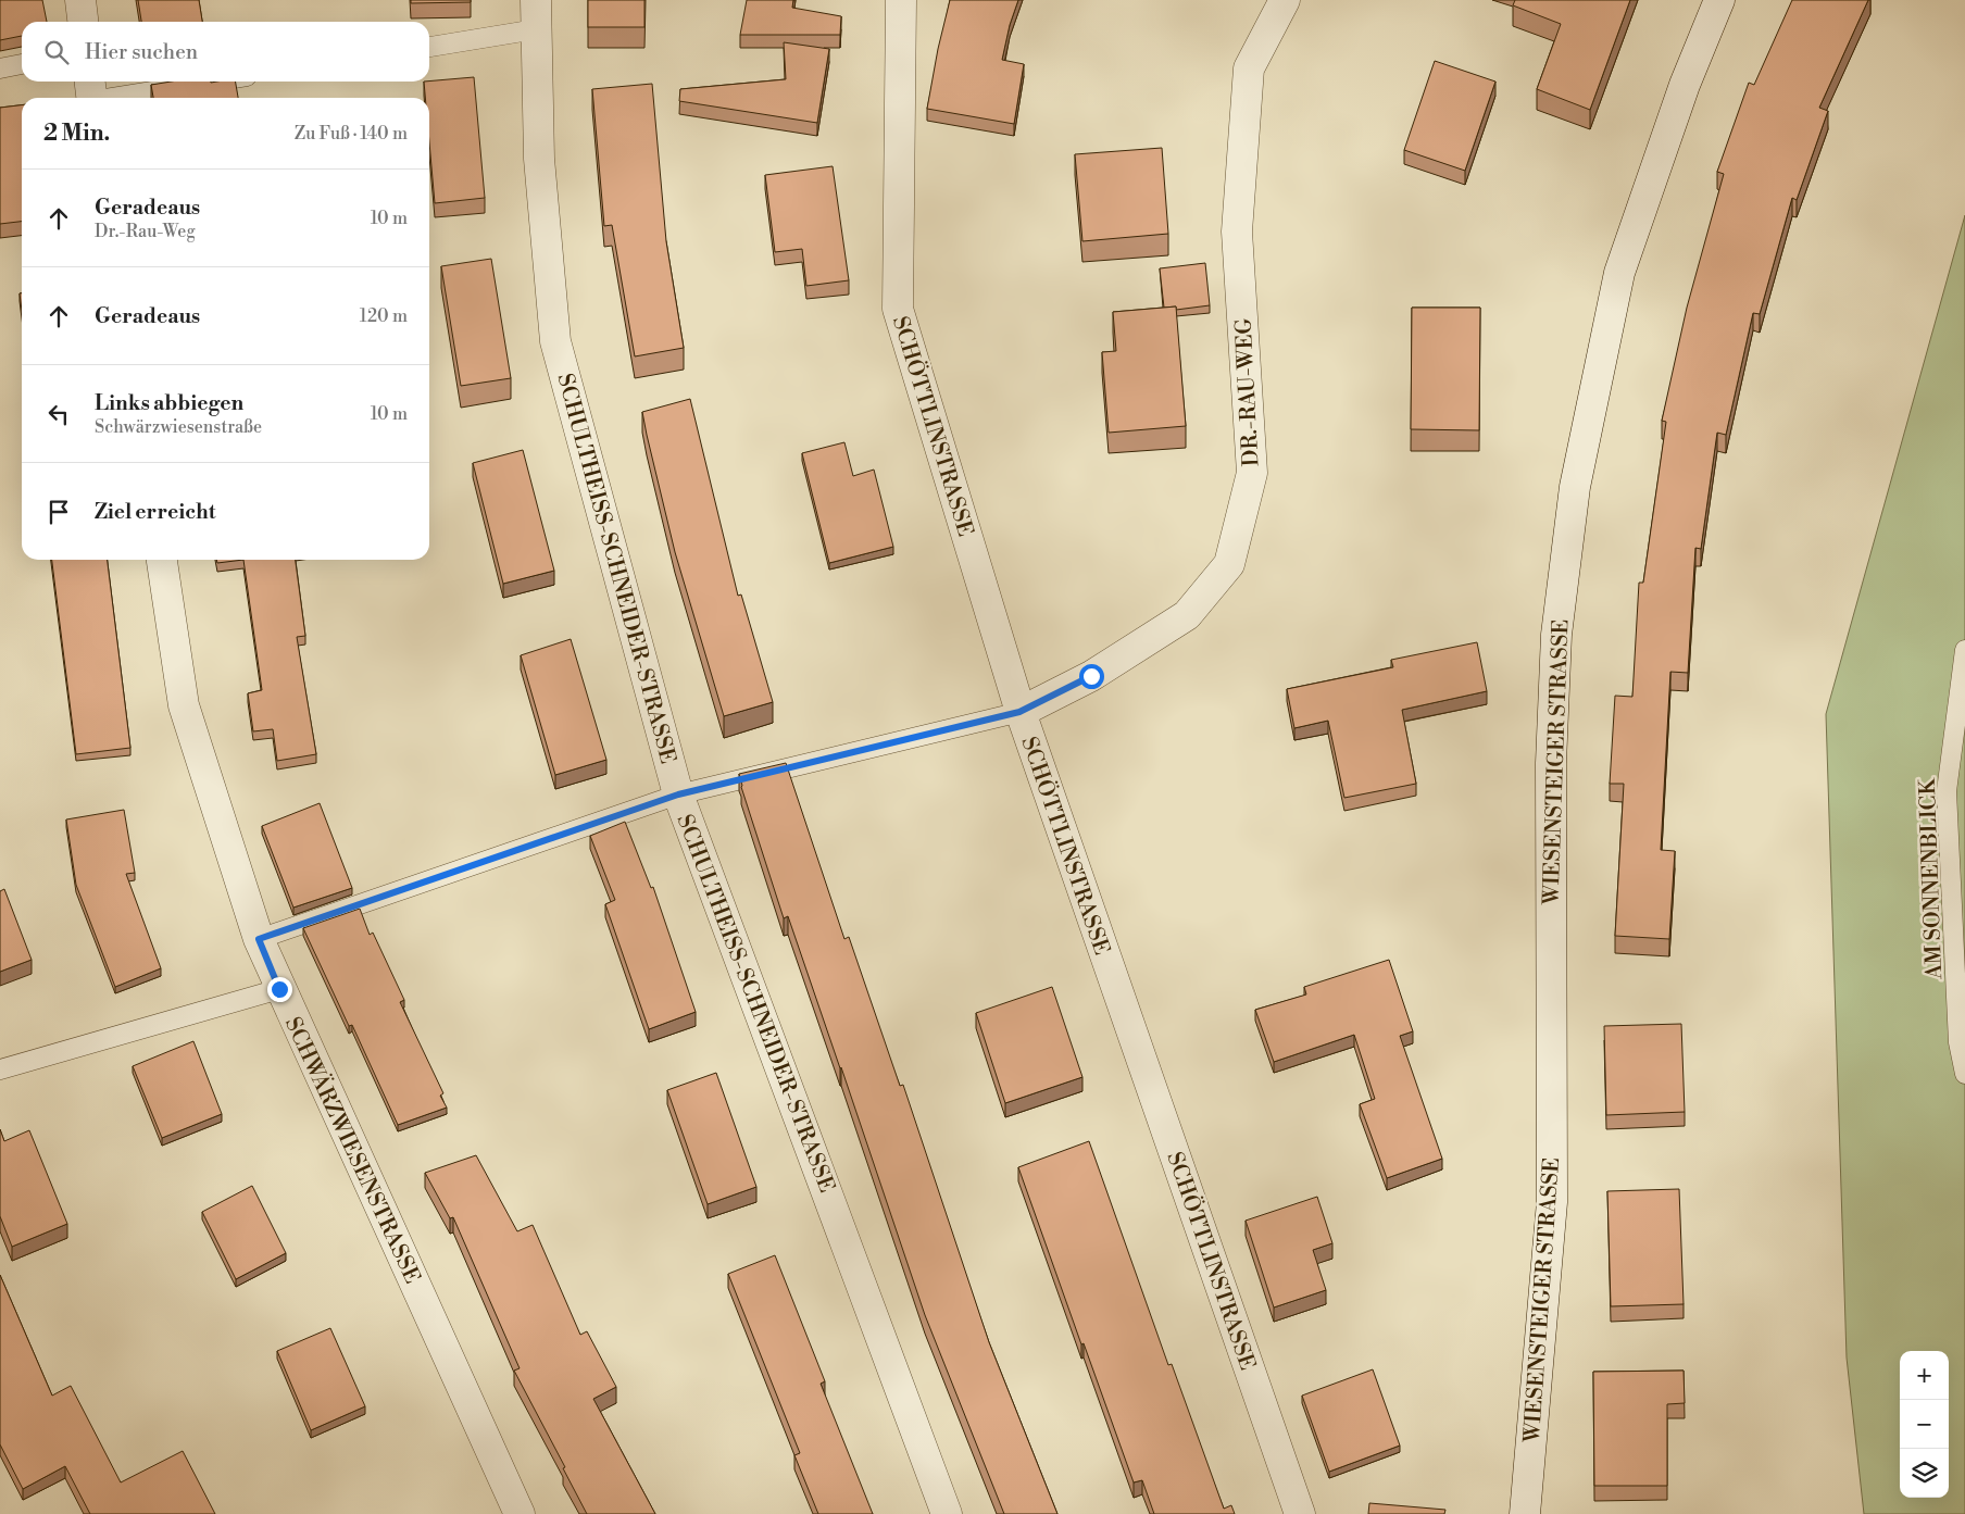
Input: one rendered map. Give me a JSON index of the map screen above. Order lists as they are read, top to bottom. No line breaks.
{"streets":{"street":["DR.-RAU-WEG","SCHÖTTLINSTRASSE","SCHULTHEISS-SCHNEIDER-STRASSE","WIESENSTEIGER STRASSE","SCHWÄRZWIESENSTRASSE"],"lane":["AM SONNENBLICK"]},"crossings":[["DR.-RAU-WEG","SCHÖTTLINSTRASSE"]],"page":{"search":"Hier suchen","heading":["2 Min.","Zu Fuß · 140 m"],"list":[["Geradeaus","Dr.-Rau-Weg","10 m"],["Geradeaus","120 m"],["Links abbiegen","Schwärzwiesenstraße","10 m"],"Ziel erreicht"],"map_buttons":["+","−"]}}
